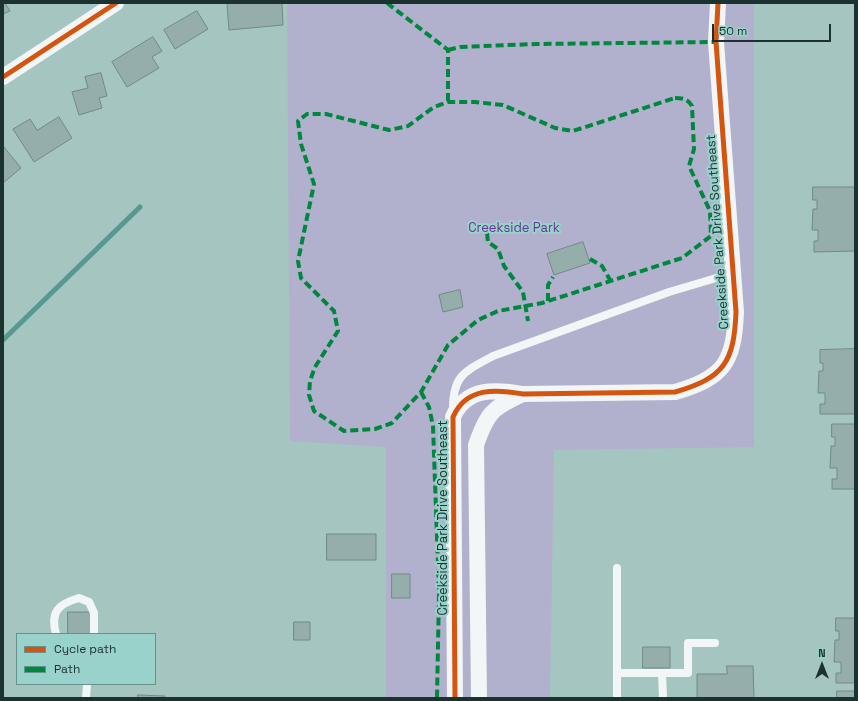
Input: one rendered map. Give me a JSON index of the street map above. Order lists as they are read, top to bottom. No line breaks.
{"streets":{"street":["Creekside Park Drive Southeast"]},"parks":["Creekside Park"],"legend":["Cycle path","Path"],"scale_bar":"50 m","north":"top"}
